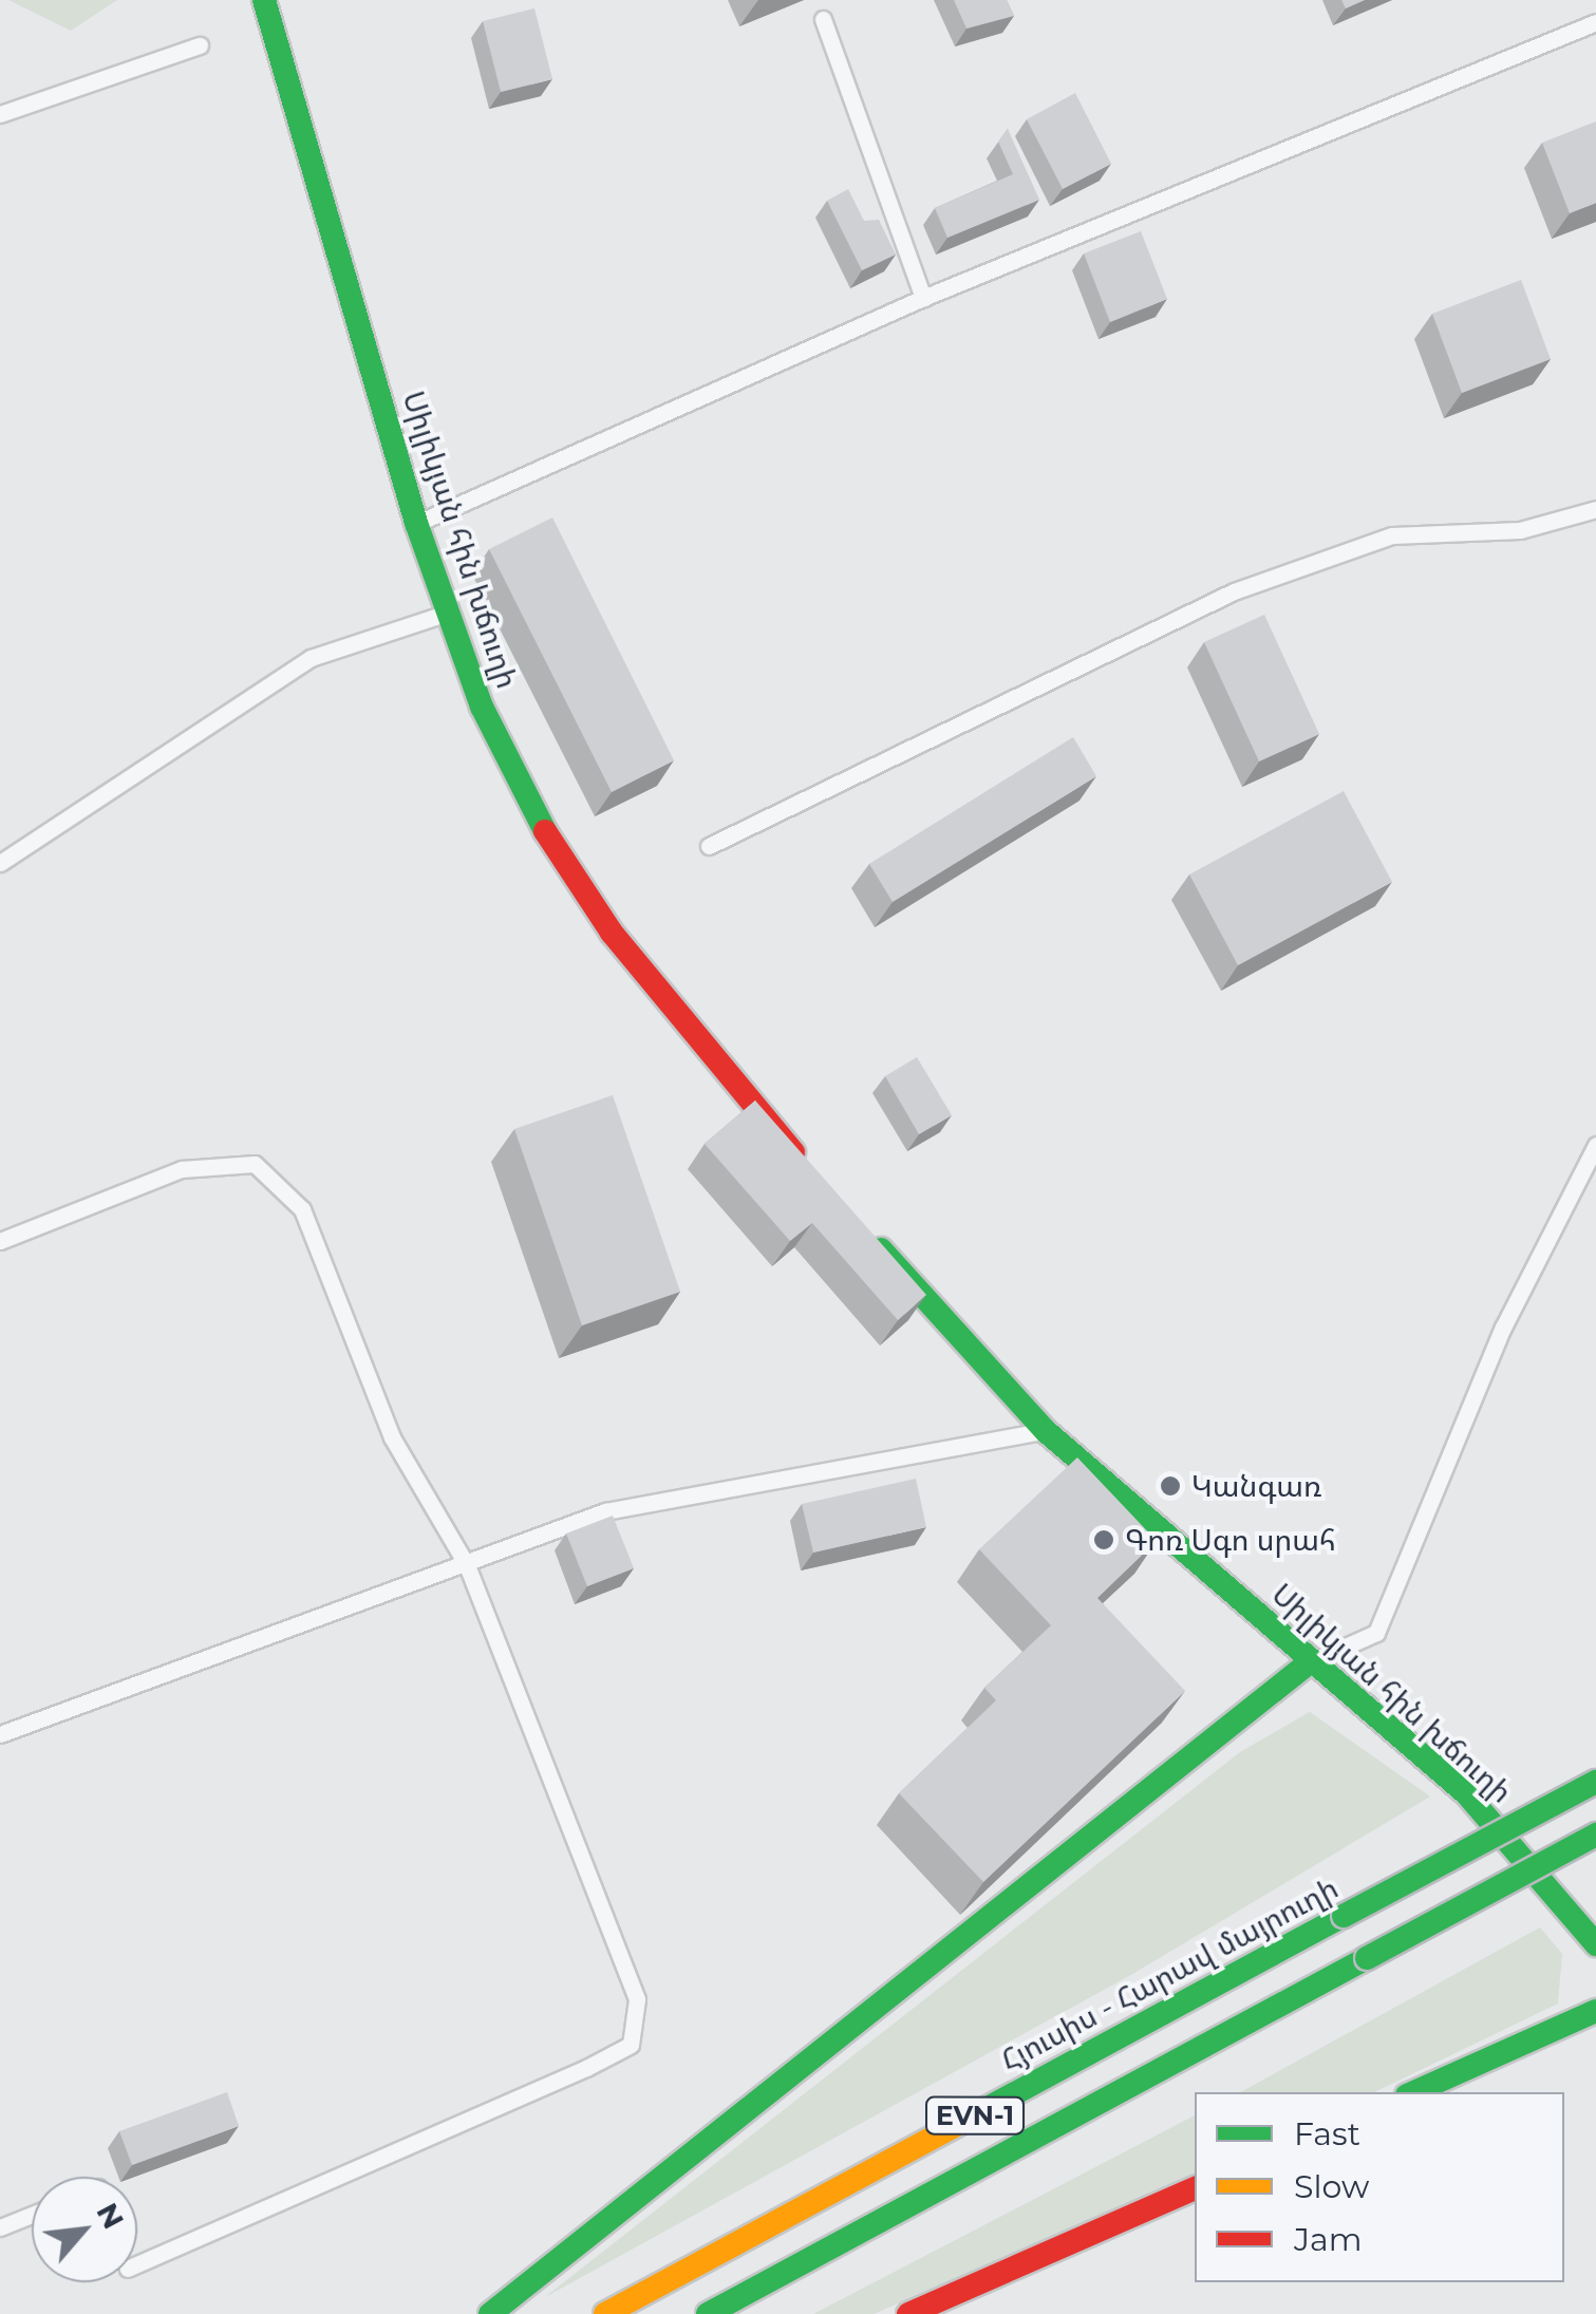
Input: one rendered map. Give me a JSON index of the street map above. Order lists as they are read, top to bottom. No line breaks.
{"streets":{"main road":["Սիլիկյան հին խճուղի","Հյուսիս - Հարավ մայրուղի","EVN-1"]},"places":["Կանգառ","Գոռ Սգո սրահ"],"legend":["Fast","Slow","Jam"],"north":"top right"}
